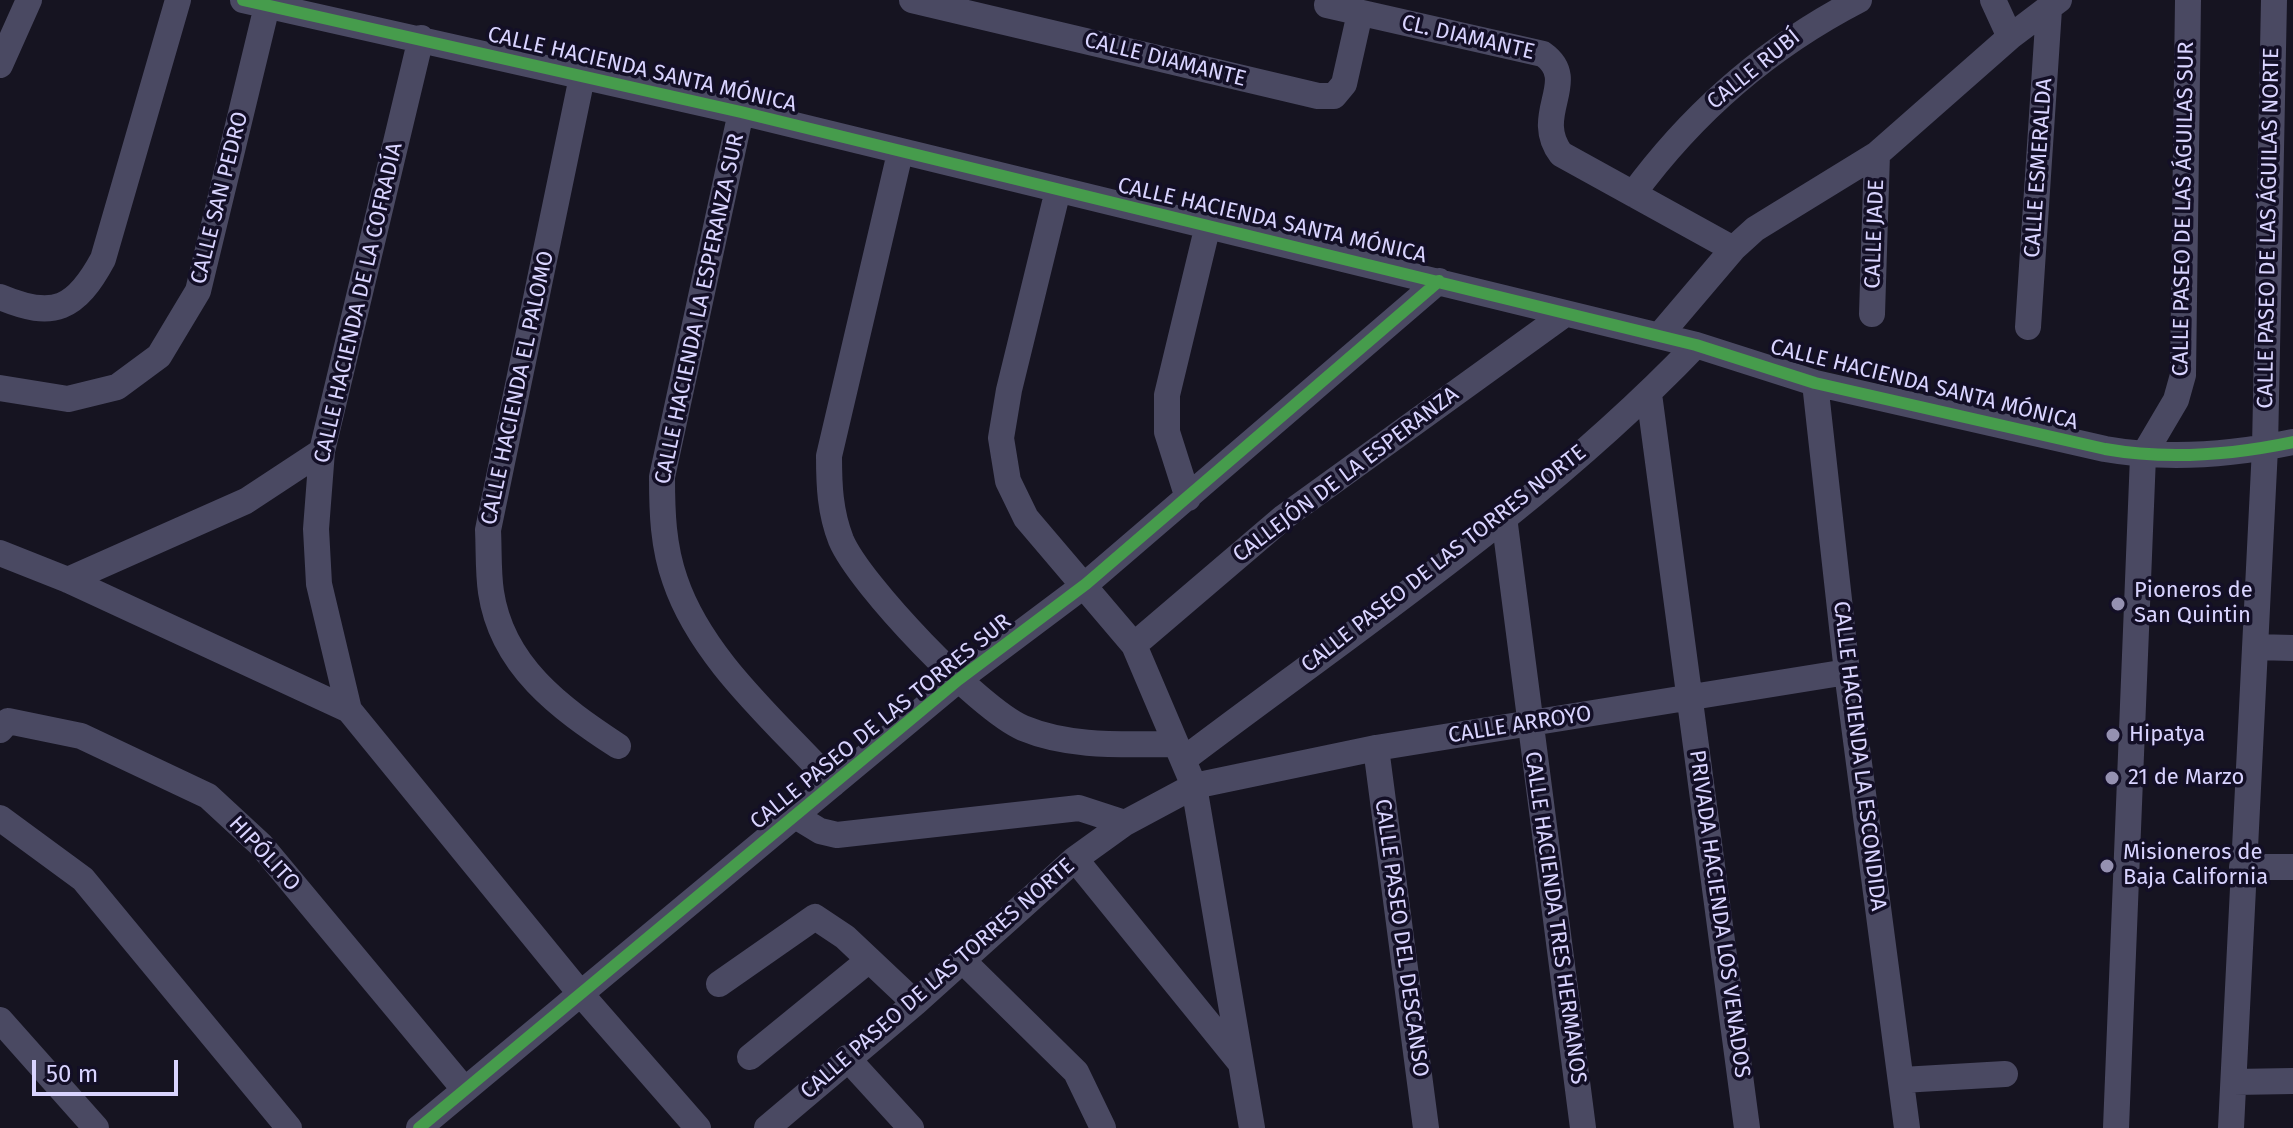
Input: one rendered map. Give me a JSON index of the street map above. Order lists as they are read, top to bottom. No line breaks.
{"streets":{"street":["CL. DIAMANTE","CALLE DIAMANTE","CALLE HACIENDA SANTA MÓNICA","CALLE RUBÍ","CALLE ESMERALDA","CALLE SAN PEDRO","CALLE PASEO DE LAS ÁGUILAS SUR","CALLE PASEO DE LAS ÁGUILAS NORTE","CALLE JADE","CALLE HACIENDA DE LA COFRADÍA","CALLE HACIENDA LA ESPERANZA SUR","CALLE HACIENDA EL PALOMO","CALLEJÓN DE LA ESPERANZA","CALLE PASEO DE LAS TORRES NORTE","CALLE PASEO DE LAS TORRES SUR","CALLE ARROYO","CALLE HACIENDA LA ESCONDIDA","HIPÓLITO","PRIVADA HACIENDA LOS VENADOS","CALLE HACIENDA TRES HERMANOS","CALLE PASEO DEL DESCANSO"]},"crossings":[["CL. DIAMANTE","CALLE DIAMANTE"],["CL. DIAMANTE","CALLE RUBÍ"],["CALLE HACIENDA SANTA MÓNICA","CALLE SAN PEDRO"],["CALLE HACIENDA SANTA MÓNICA","CALLE PASEO DE LAS ÁGUILAS SUR"],["CALLE HACIENDA SANTA MÓNICA","CALLE PASEO DE LAS ÁGUILAS NORTE"],["CALLE HACIENDA SANTA MÓNICA","CALLE HACIENDA DE LA COFRADÍA"],["CALLE HACIENDA SANTA MÓNICA","CALLE HACIENDA LA ESPERANZA SUR"],["CALLE HACIENDA SANTA MÓNICA","CALLE HACIENDA EL PALOMO"],["CALLE HACIENDA SANTA MÓNICA","CALLEJÓN DE LA ESPERANZA"],["CALLE HACIENDA SANTA MÓNICA","CALLE PASEO DE LAS TORRES NORTE"],["CALLE HACIENDA SANTA MÓNICA","CALLE PASEO DE LAS TORRES SUR"],["CALLE HACIENDA SANTA MÓNICA","CALLE HACIENDA LA ESCONDIDA"],["CALLE HACIENDA LA ESPERANZA SUR","CALLE PASEO DE LAS TORRES SUR"],["CALLE PASEO DE LAS TORRES NORTE","CALLE ARROYO"],["CALLE PASEO DE LAS TORRES NORTE","PRIVADA HACIENDA LOS VENADOS"],["CALLE PASEO DE LAS TORRES NORTE","CALLE HACIENDA TRES HERMANOS"],["CALLE PASEO DE LAS TORRES SUR","HIPÓLITO"],["CALLE ARROYO","CALLE HACIENDA LA ESCONDIDA"],["CALLE ARROYO","PRIVADA HACIENDA LOS VENADOS"],["CALLE ARROYO","CALLE HACIENDA TRES HERMANOS"],["CALLE ARROYO","CALLE PASEO DEL DESCANSO"]],"places":["Pioneros de San Quintin","Hipatya","21 de Marzo","Misioneros de Baja California"],"scale_bar":"50 m"}
